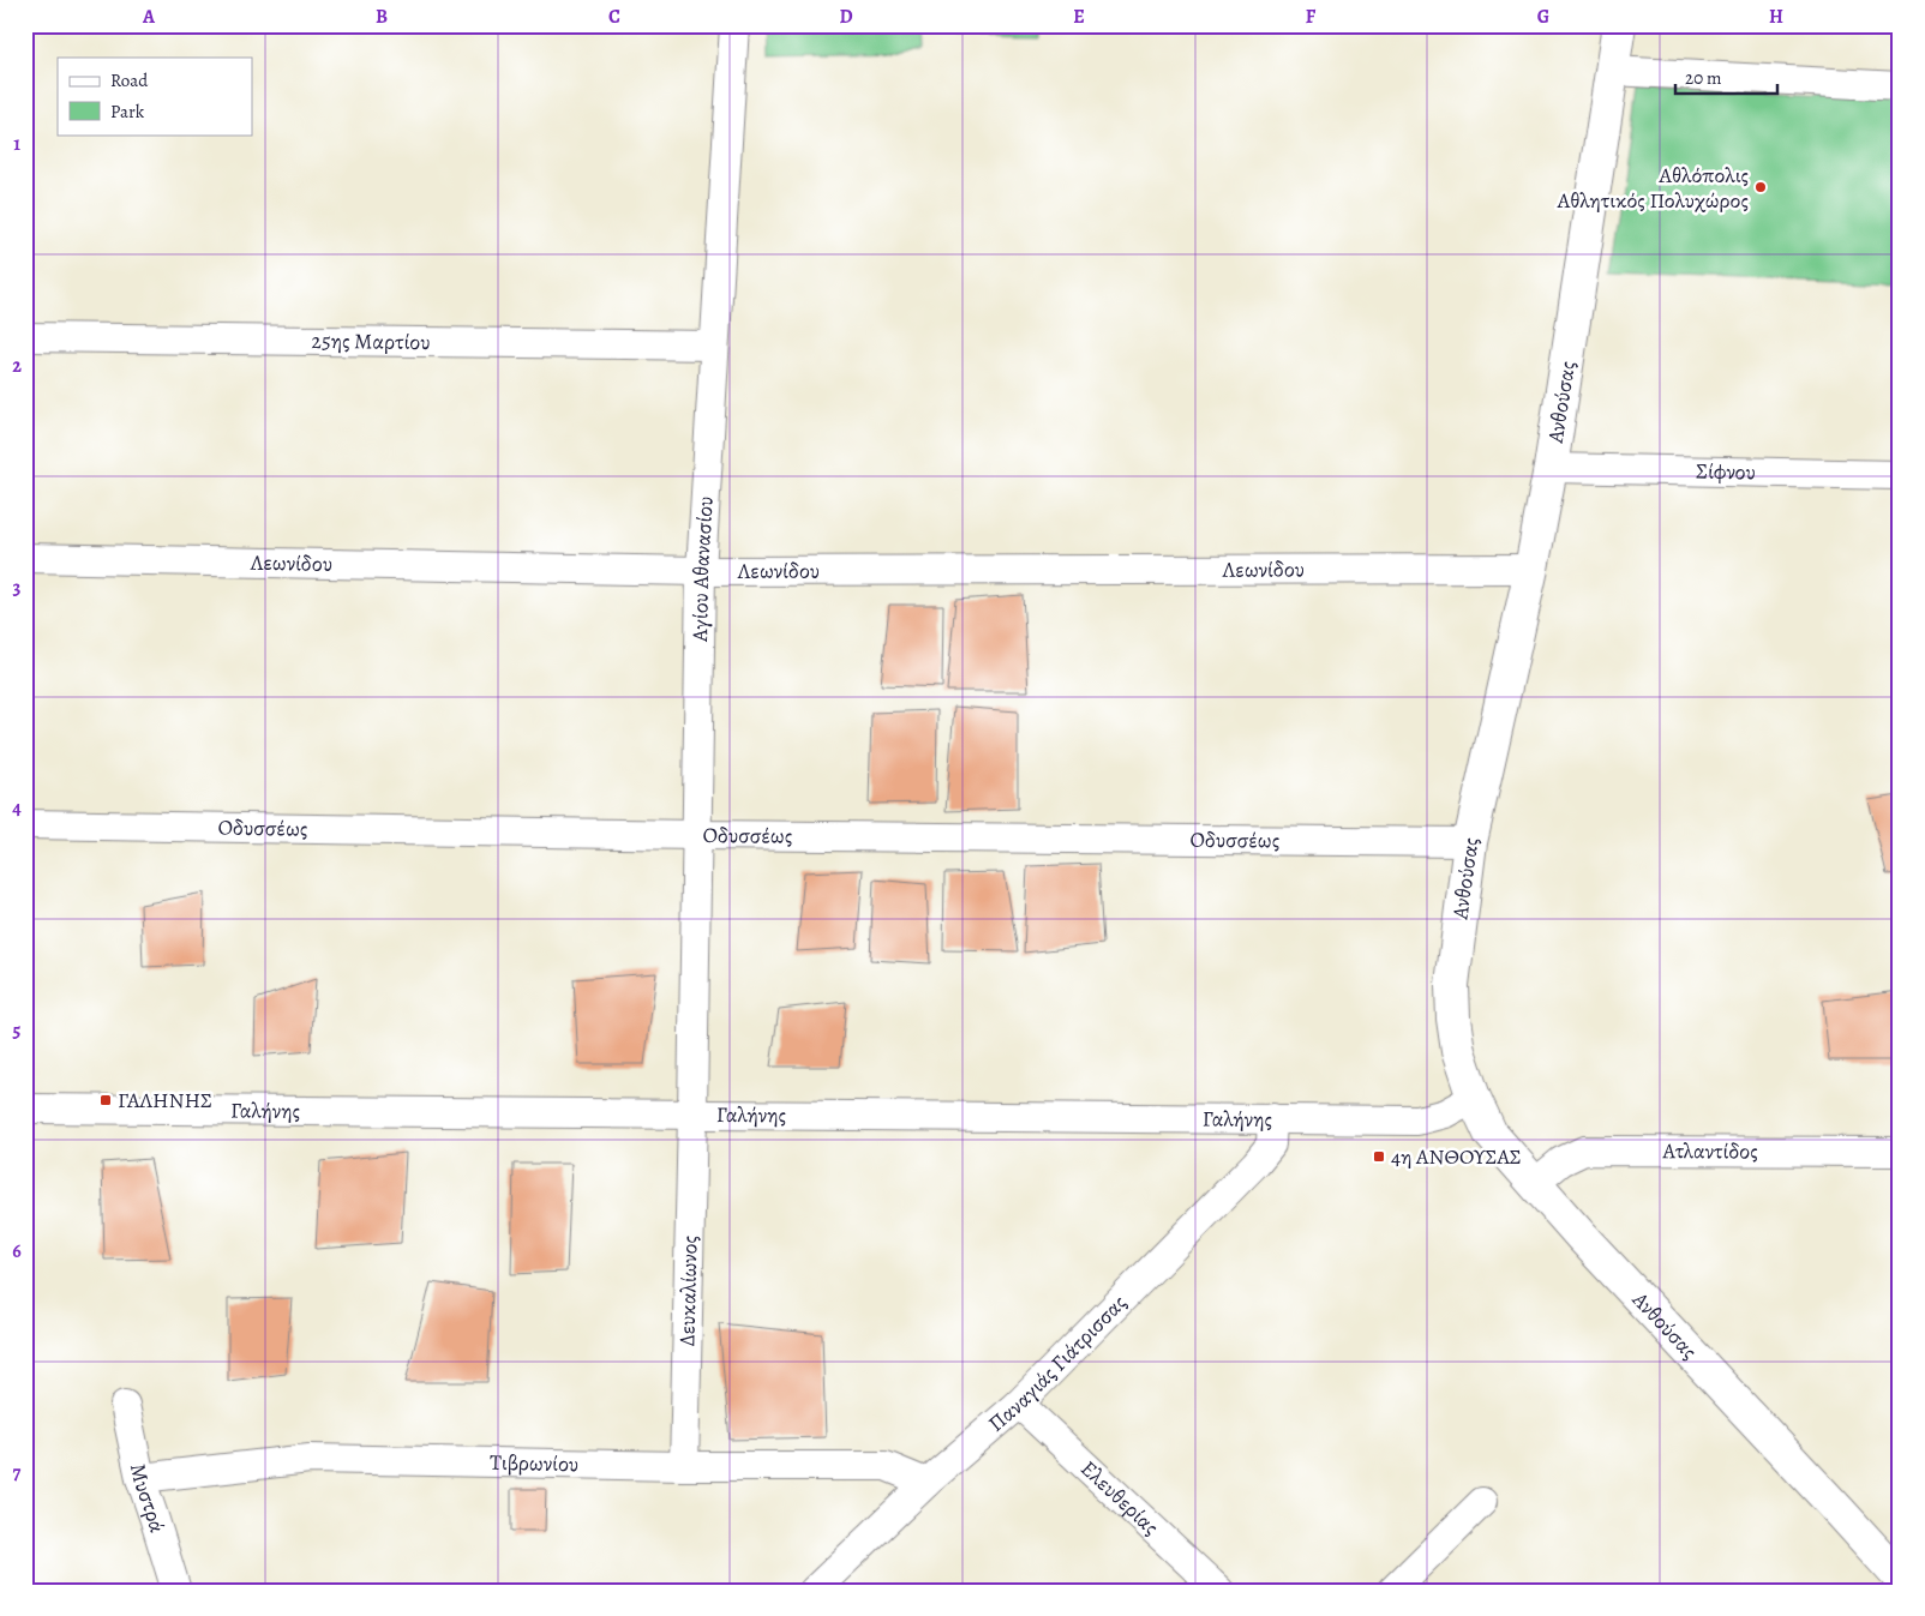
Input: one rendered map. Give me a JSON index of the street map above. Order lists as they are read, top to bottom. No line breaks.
{"streets":{"street":["25ης Μαρτίου","Ανθούσας","Σίφνου","Λεωνίδου","Αγίου Αθανασίου","Οδυσσέως","Γαλήνης","Ατλαντίδος","Δευκαλίωνος","Παναγιάς Γιάτρισσας","Τιβρωνίου","Ελευθερίας","Μυστρά"]},"crossings":[["25ης Μαρτίου","Αγίου Αθανασίου"],["Ανθούσας","Σίφνου"],["Ανθούσας","Λεωνίδου"],["Ανθούσας","Οδυσσέως"],["Ανθούσας","Γαλήνης"],["Ανθούσας","Ατλαντίδος"],["Λεωνίδου","Αγίου Αθανασίου"],["Αγίου Αθανασίου","Οδυσσέως"],["Αγίου Αθανασίου","Γαλήνης"],["Αγίου Αθανασίου","Δευκαλίωνος"],["Γαλήνης","Δευκαλίωνος"],["Γαλήνης","Παναγιάς Γιάτρισσας"],["Δευκαλίωνος","Τιβρωνίου"],["Παναγιάς Γιάτρισσας","Τιβρωνίου"],["Παναγιάς Γιάτρισσας","Ελευθερίας"],["Τιβρωνίου","Μυστρά"]],"places":{"other":["Αθλόπολις Αθλητικός Πολυχώρος"],"transit":["ΓΑΛΗΝΗΣ","4η ΑΝΘΟΥΣΑΣ"]},"legend":["Road","Park"],"scale_bar":"20 m","grid":{"columns":["A","B","C","D","E","F","G","H"],"rows":["1","2","3","4","5","6","7"]}}
